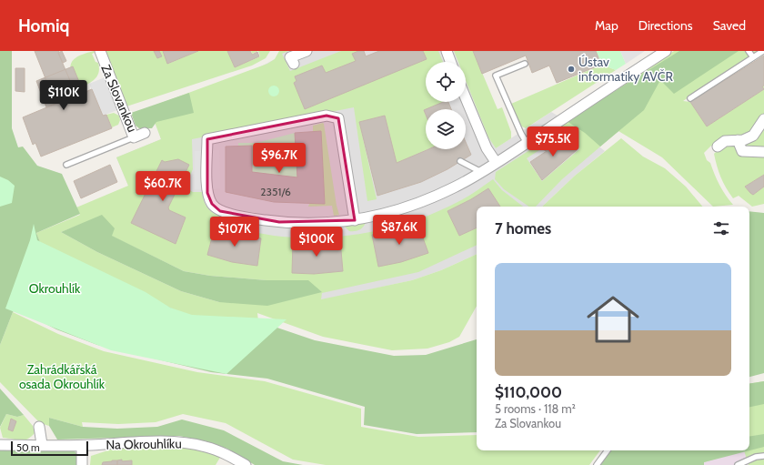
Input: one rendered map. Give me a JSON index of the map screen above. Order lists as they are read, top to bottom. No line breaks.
{"streets":{"street":["Za Slovankou","Na Okrouhlíku"]},"parks":["Okrouhlík","Zahrádkářská osada Okrouhlík"],"places":["Ústav informatiky AVČR"],"house_numbers":["2351/6"],"scale_bar":"50 m","page":{"header":"Homiq","nav":["Map","Directions","Saved"],"price":["$110K","$75.5K","$96.7K","$60.7K","$87.6K","$107K","$100K"],"heading":"7 homes","list":[{"name":"$110,000","note":"5 rooms · 118 m² · Za Slovankou"}],"scale":"50 m"}}
